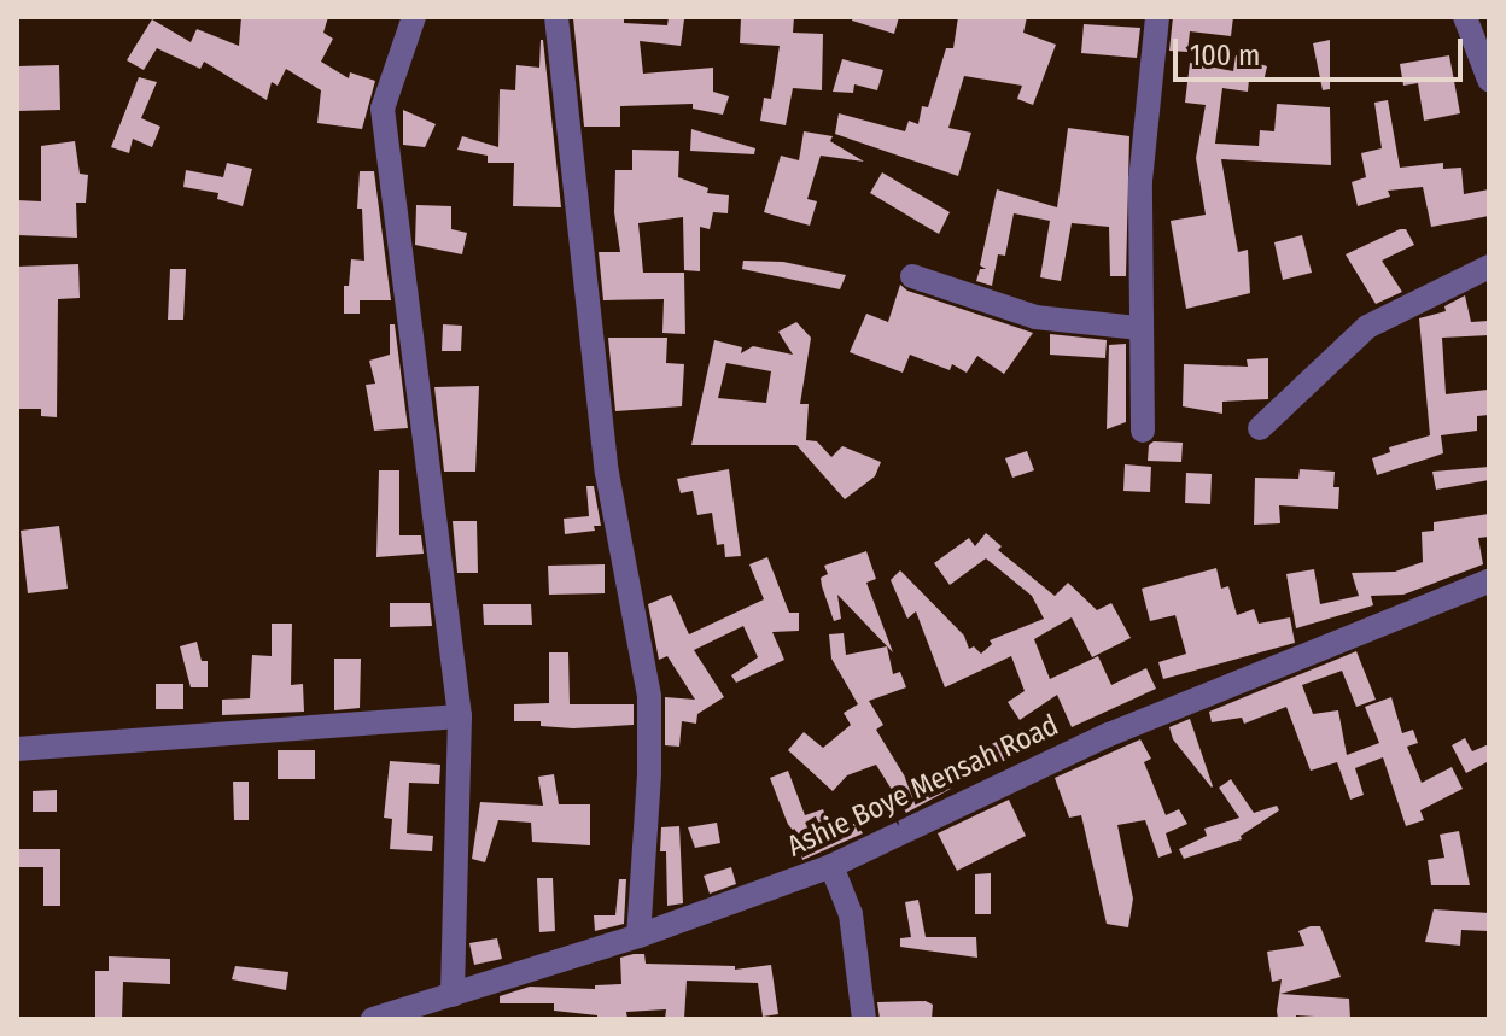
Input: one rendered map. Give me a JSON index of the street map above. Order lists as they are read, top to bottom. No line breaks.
{"streets":{"street":["Ashie Boye Mensah Road"]},"scale_bar":"100 m"}
